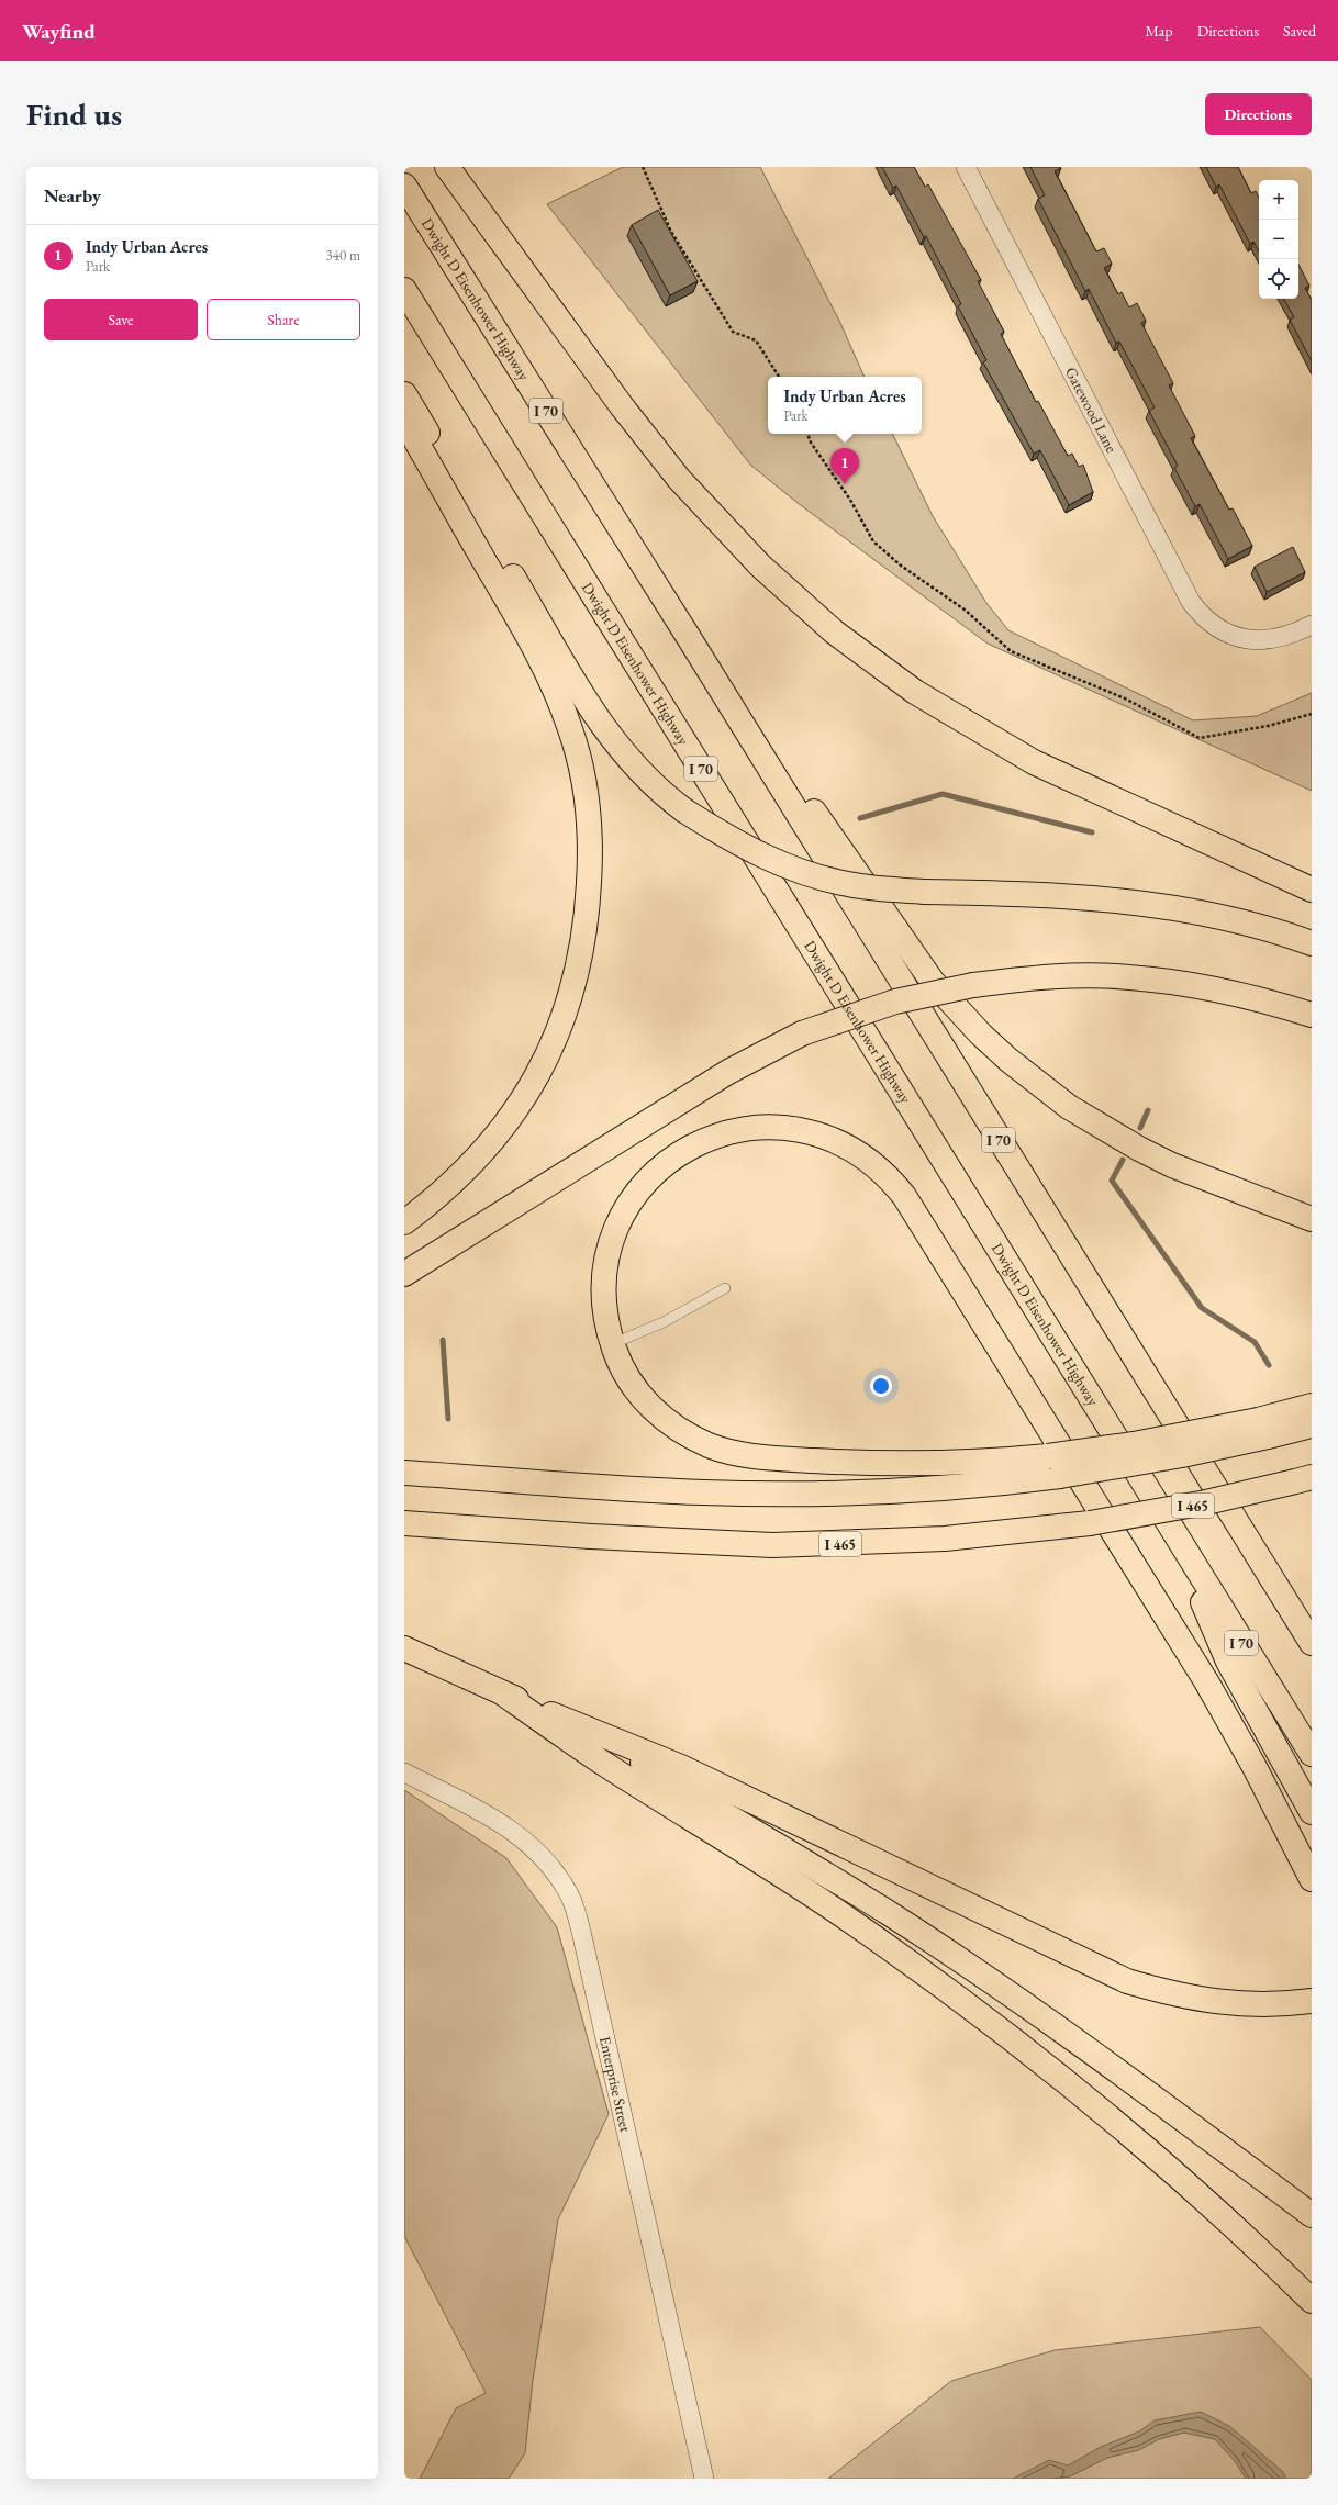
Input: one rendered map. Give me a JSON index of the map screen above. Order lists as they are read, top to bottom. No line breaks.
{"streets":{"highway":["Dwight D Eisenhower Highway","I 70","I 465"],"street":["Gatewood Lane","Enterprise Street"]},"page":{"header":"Wayfind","nav":["Map","Directions","Saved"],"buttons":["Directions",["Save","Share"]],"title":"Find us","heading":"Nearby","map_buttons":["+","−"],"list":[{"mark":"1","name":"Indy Urban Acres","note":"Park","value":"340 m"}],"popup":["Indy Urban Acres","Park"],"pins":"1"}}
